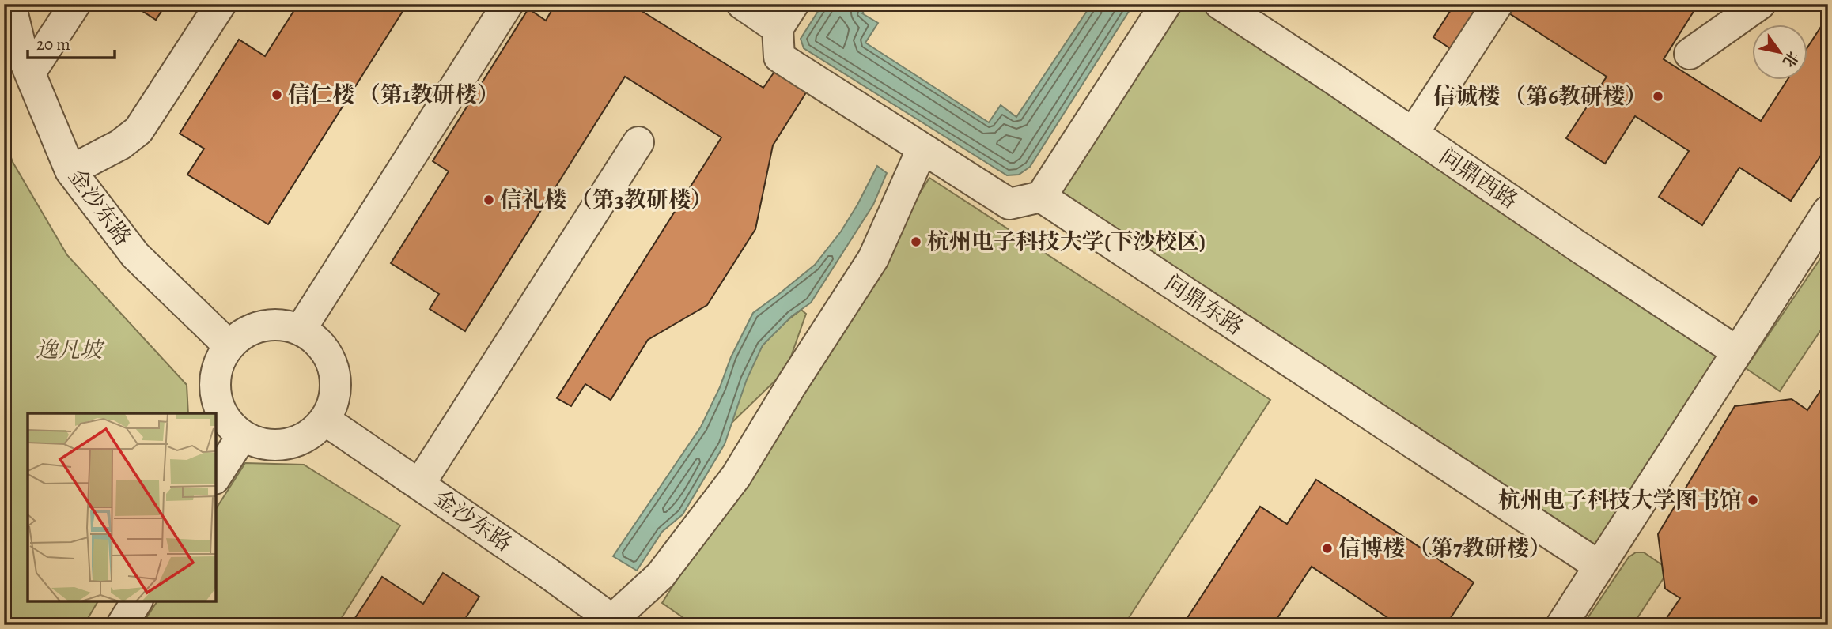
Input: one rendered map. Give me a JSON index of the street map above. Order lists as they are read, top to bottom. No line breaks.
{"streets":{"street":["问鼎西路","金沙东路","问鼎东路"]},"parks":["逸凡坡"],"places":["信仁楼 （第1教研楼）","信诚楼 （第6教研楼）","信礼楼 （第3教研楼）","杭州电子科技大学(下沙校区)","杭州电子科技大学图书馆","信博楼 （第7教研楼）"],"scale_bar":"20 m","north":"bottom right"}
